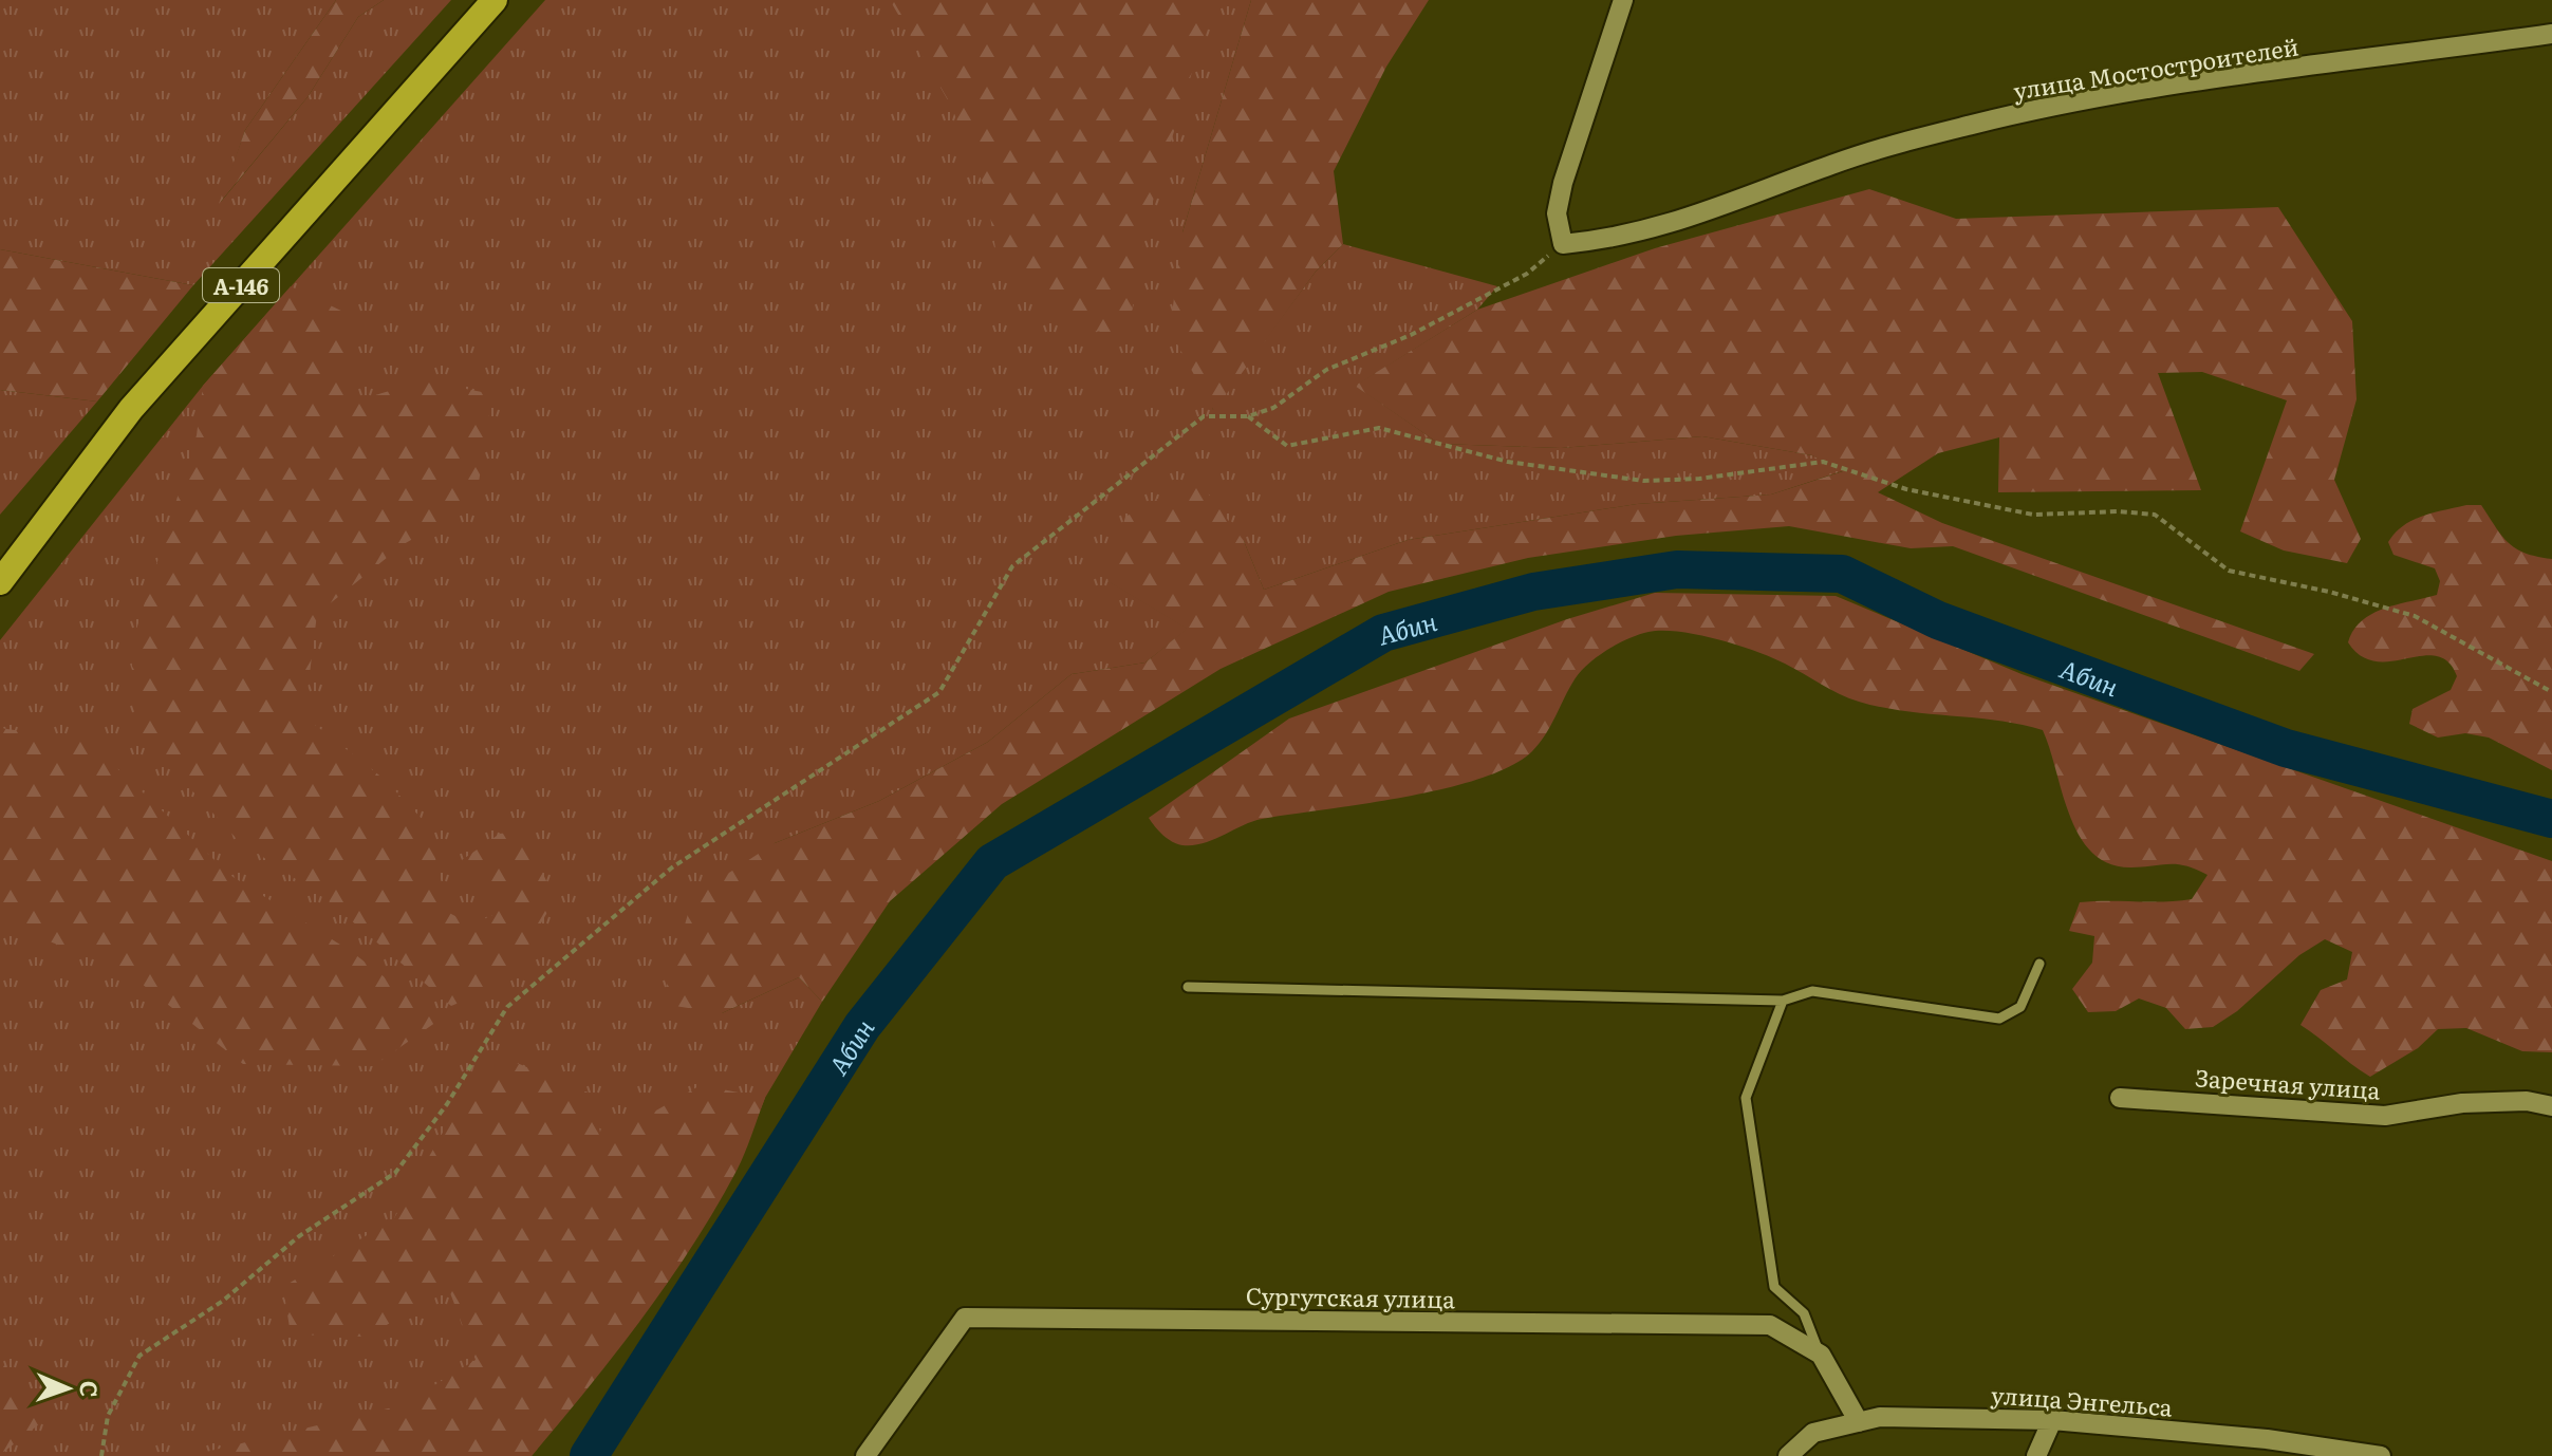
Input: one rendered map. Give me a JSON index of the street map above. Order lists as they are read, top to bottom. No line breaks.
{"streets":{"highway":["А-146"],"street":["улица Мостостроителей","Заречная улица","Сургутская улица","улица Энгельса"]},"water":["Абин"],"north":"right"}
